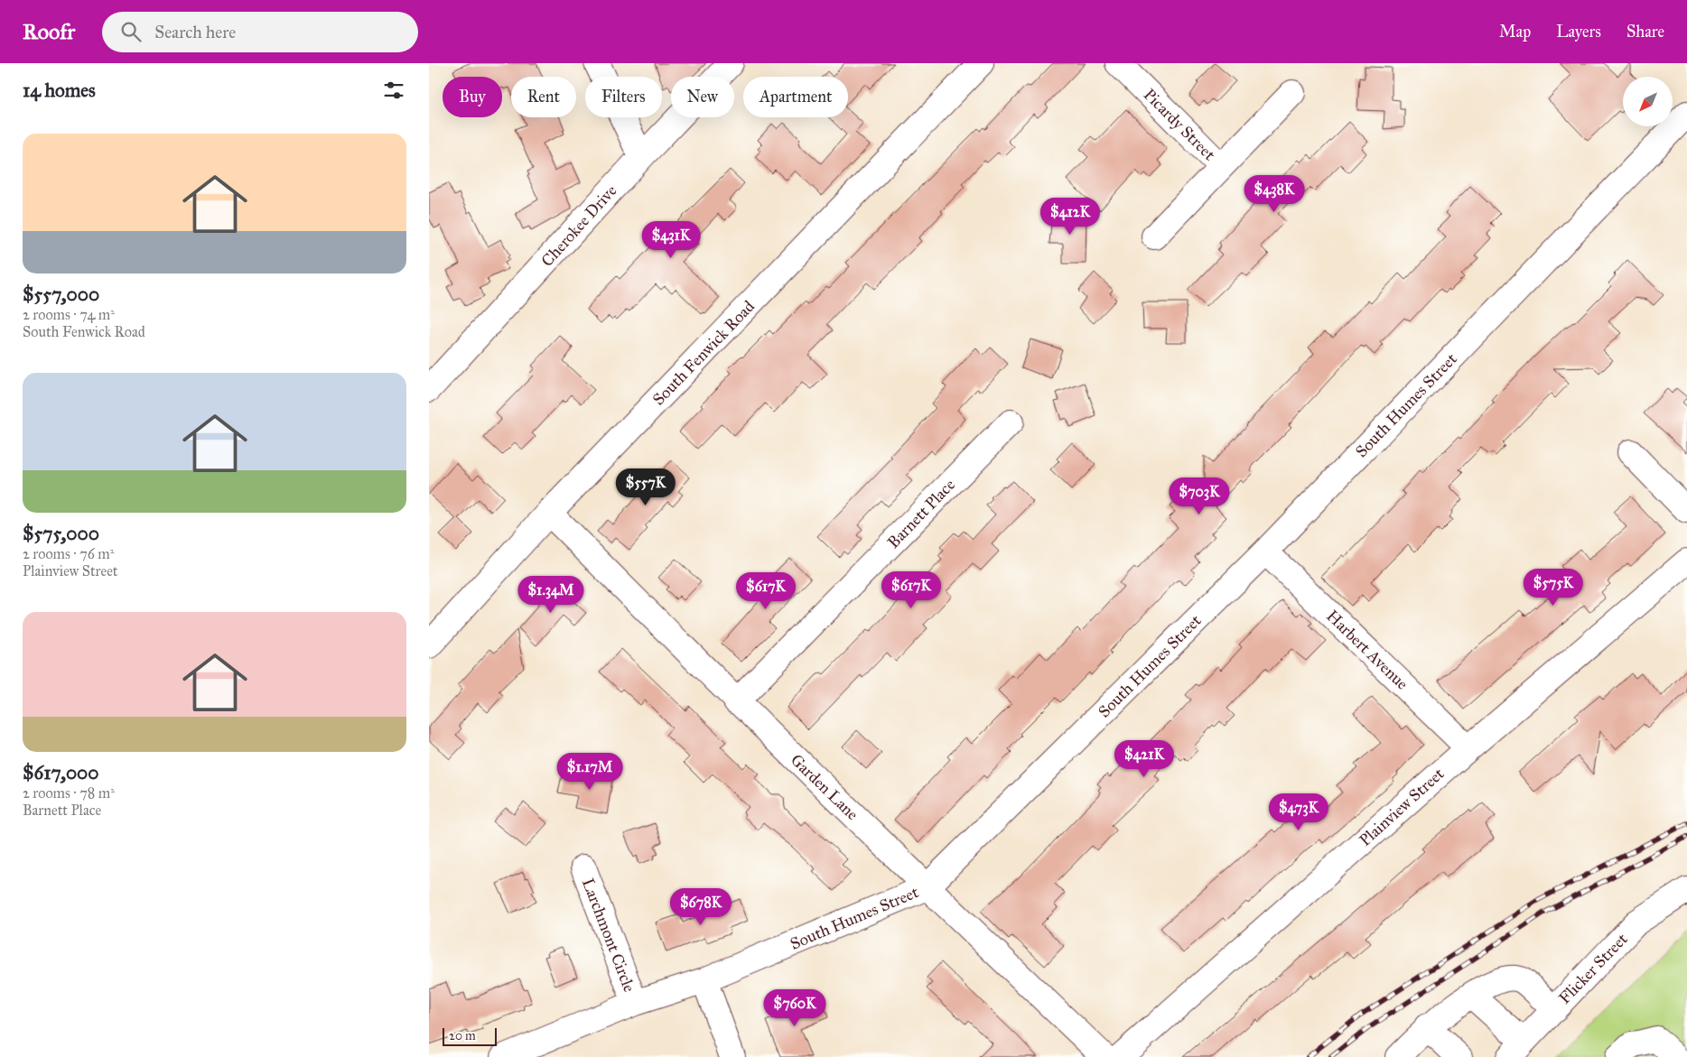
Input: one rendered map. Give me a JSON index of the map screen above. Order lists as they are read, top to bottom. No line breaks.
{"streets":{"street":["Picardy Street","Cherokee Drive","South Fenwick Road","South Humes Street","Barnett Place","Harbert Avenue","Garden Lane","Plainview Street","Larchmont Circle","Flicker Street"]},"crossings":[["South Fenwick Road","Garden Lane"],["South Humes Street","Harbert Avenue"],["South Humes Street","Garden Lane"],["South Humes Street","Larchmont Circle"],["Barnett Place","Garden Lane"],["Harbert Avenue","Plainview Street"]],"scale_bar":"20 m","north":"bottom left","page":{"header":"Roofr","search":"Search here","nav":["Map","Layers","Share"],"heading":"14 homes","chip":["Buy","Rent","Filters","New","Apartment"],"list":[{"name":"$557,000","note":"2 rooms · 74 m² · South Fenwick Road"},{"name":"$575,000","note":"2 rooms · 76 m² · Plainview Street"},{"name":"$617,000","note":"2 rooms · 78 m² · Barnett Place"}],"price":["$438K","$412K","$431K","$557K","$703K","$575K","$617K","$617K","$1.34M","$421K","$1.17M","$473K","$678K","$760K"],"scale":"20 m"}}
